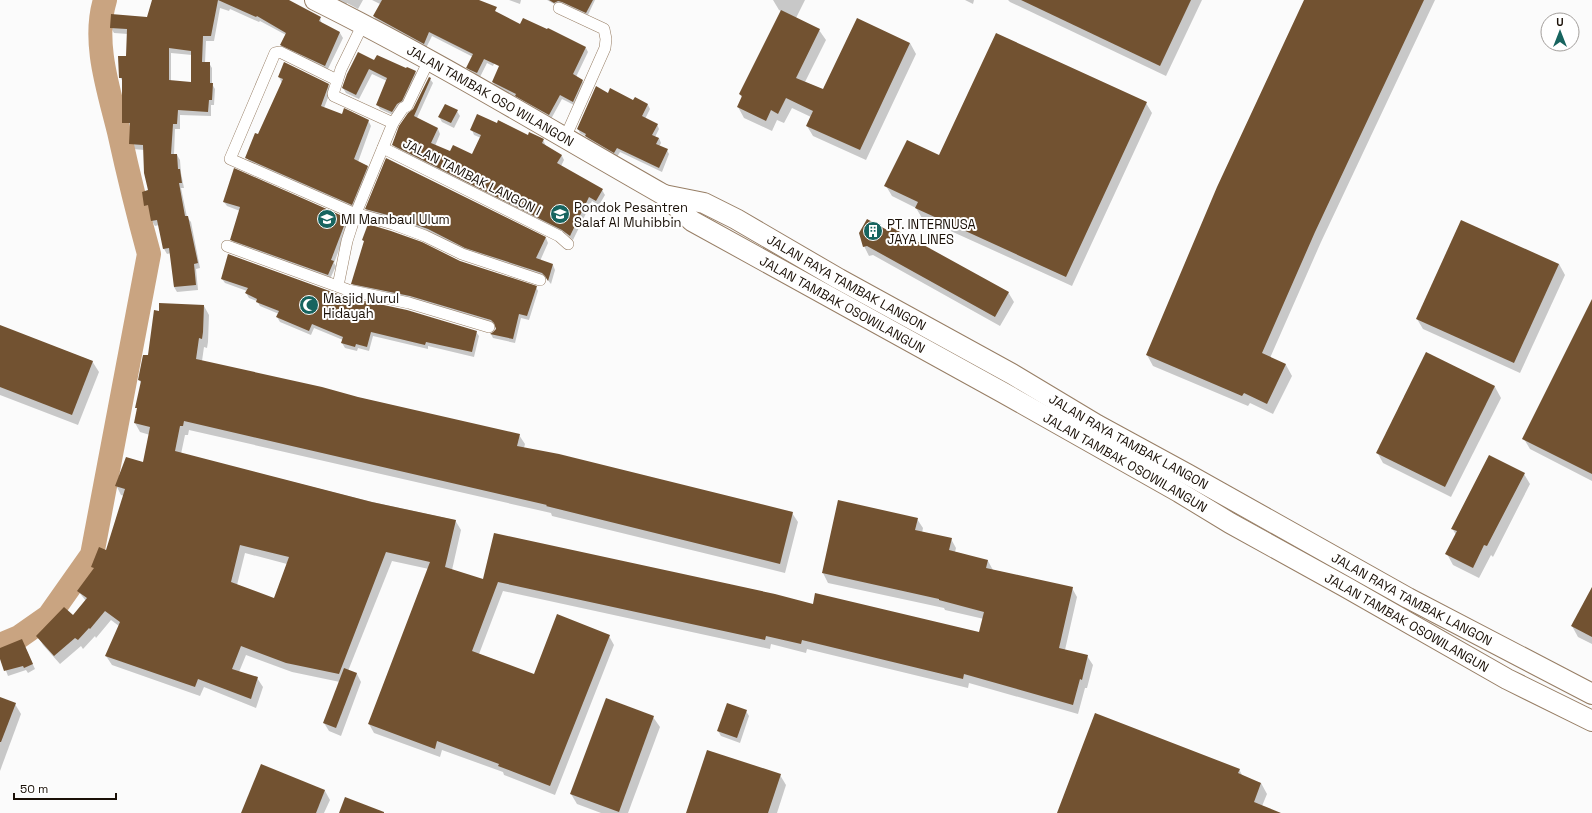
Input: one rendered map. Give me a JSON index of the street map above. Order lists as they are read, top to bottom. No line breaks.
{"streets":{"highway":["JALAN TAMBAK OSO WILANGON","JALAN RAYA TAMBAK LANGON","JALAN TAMBAK OSOWILANGUN"],"street":["JALAN TAMBAK LANGON I"]},"crossings":[["JALAN TAMBAK OSO WILANGON","JALAN RAYA TAMBAK LANGON"],["JALAN TAMBAK OSO WILANGON","JALAN TAMBAK OSOWILANGUN"],["JALAN RAYA TAMBAK LANGON","JALAN TAMBAK OSOWILANGUN"]],"places":{"school or university":["Pondok Pesantren Salaf Al Muhibbin","MI Mambaul Ulum"],"building":["PT. INTERNUSA JAYA LINES"],"mosque":["Masjid Nurul Hidayah"]},"scale_bar":"50 m","north":"top"}
